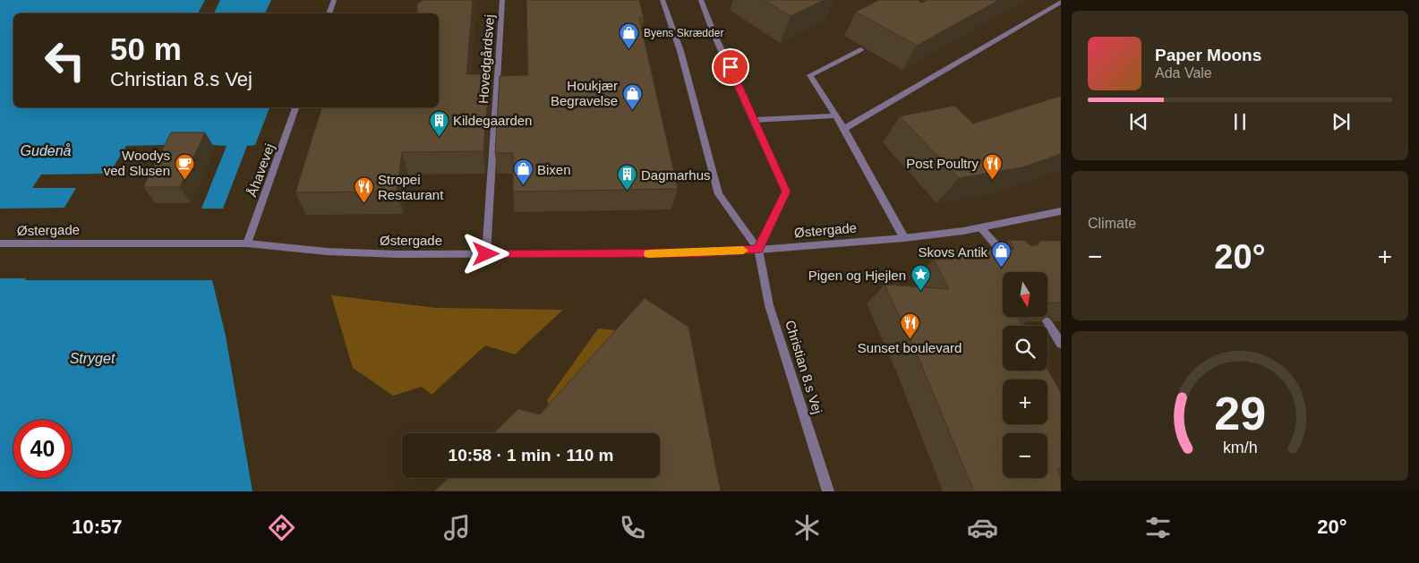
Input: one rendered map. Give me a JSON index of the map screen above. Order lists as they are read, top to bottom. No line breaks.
{"streets":{"street":["Hovedgårdsvej","Åhavevej","Østergade","Christian 8.s Vej"]},"crossings":[["Hovedgårdsvej","Østergade"],["Åhavevej","Østergade"],["Østergade","Christian 8.s Vej"]],"water":["Gudenå","Stryget"],"places":{"shop":["Byens Skrædder","Houkjær Begravelse","Bixen","Skovs Antik"],"building":["Kildegaarden","Dagmarhus"],"cafe":["Woodys ved Slusen"],"restaurant":["Post Poultry","Stropei Restaurant","Sunset boulevard"],"place":["Pigen og Hjejlen"]},"north":"bottom","page":{"turn":["50 m","Christian 8.s Vej"],"song":["Paper Moons","Ada Vale"],"tile":"Climate","heat":["−","20°","+"],"map_buttons":["+","−"],"limit":"40","trip":"10:58 · 1 min · 110 m","tabs":["10:57","20°"],"gauge":["29","km/h"]}}
